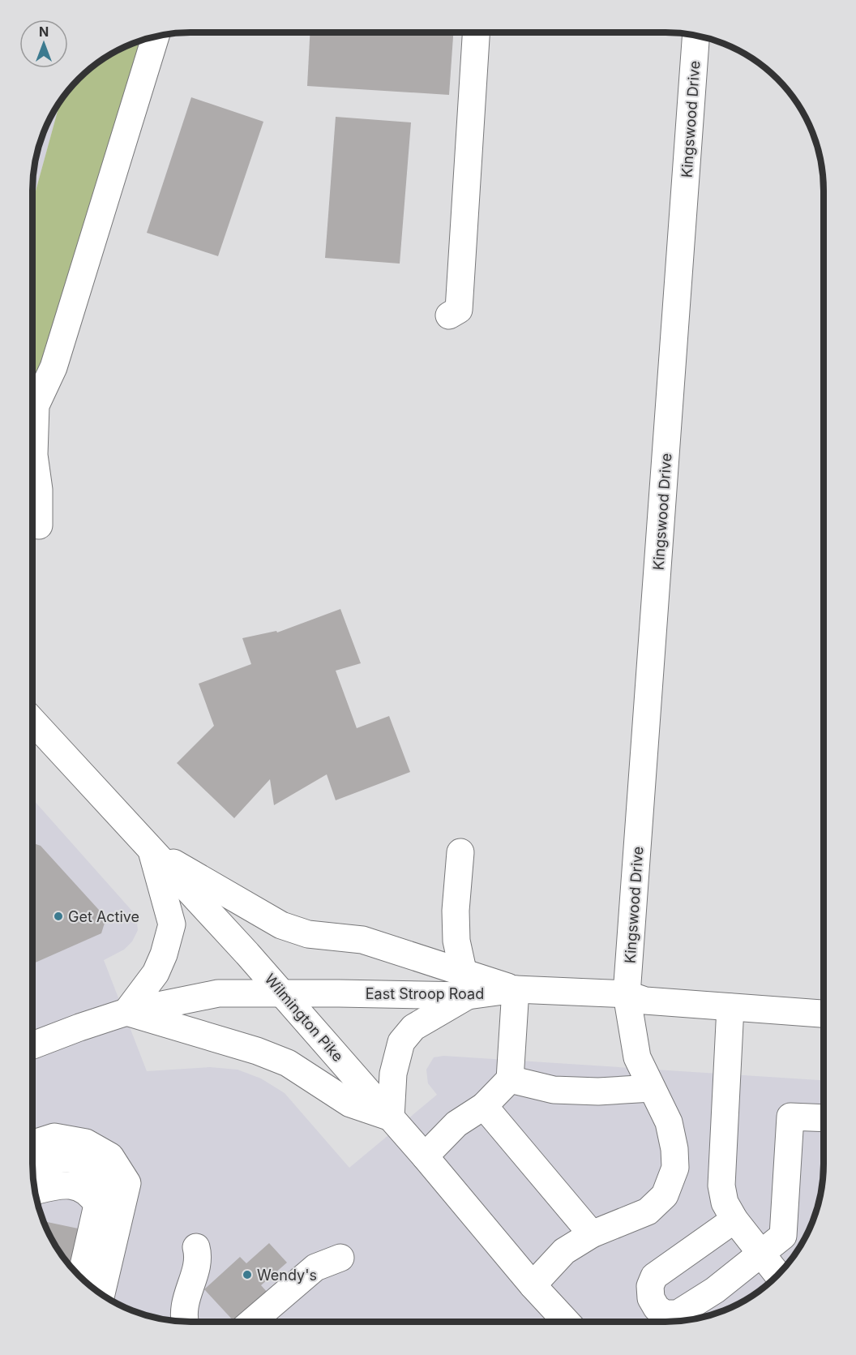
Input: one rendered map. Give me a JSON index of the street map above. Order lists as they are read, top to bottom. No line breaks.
{"streets":{"main road":["Kingswood Drive","East Stroop Road","Wilmington Pike"]},"crossings":[["Kingswood Drive","East Stroop Road"],["Kingswood Drive","Wilmington Pike"],["East Stroop Road","Wilmington Pike"]],"places":["Get Active","Wendy's"],"north":"top"}
